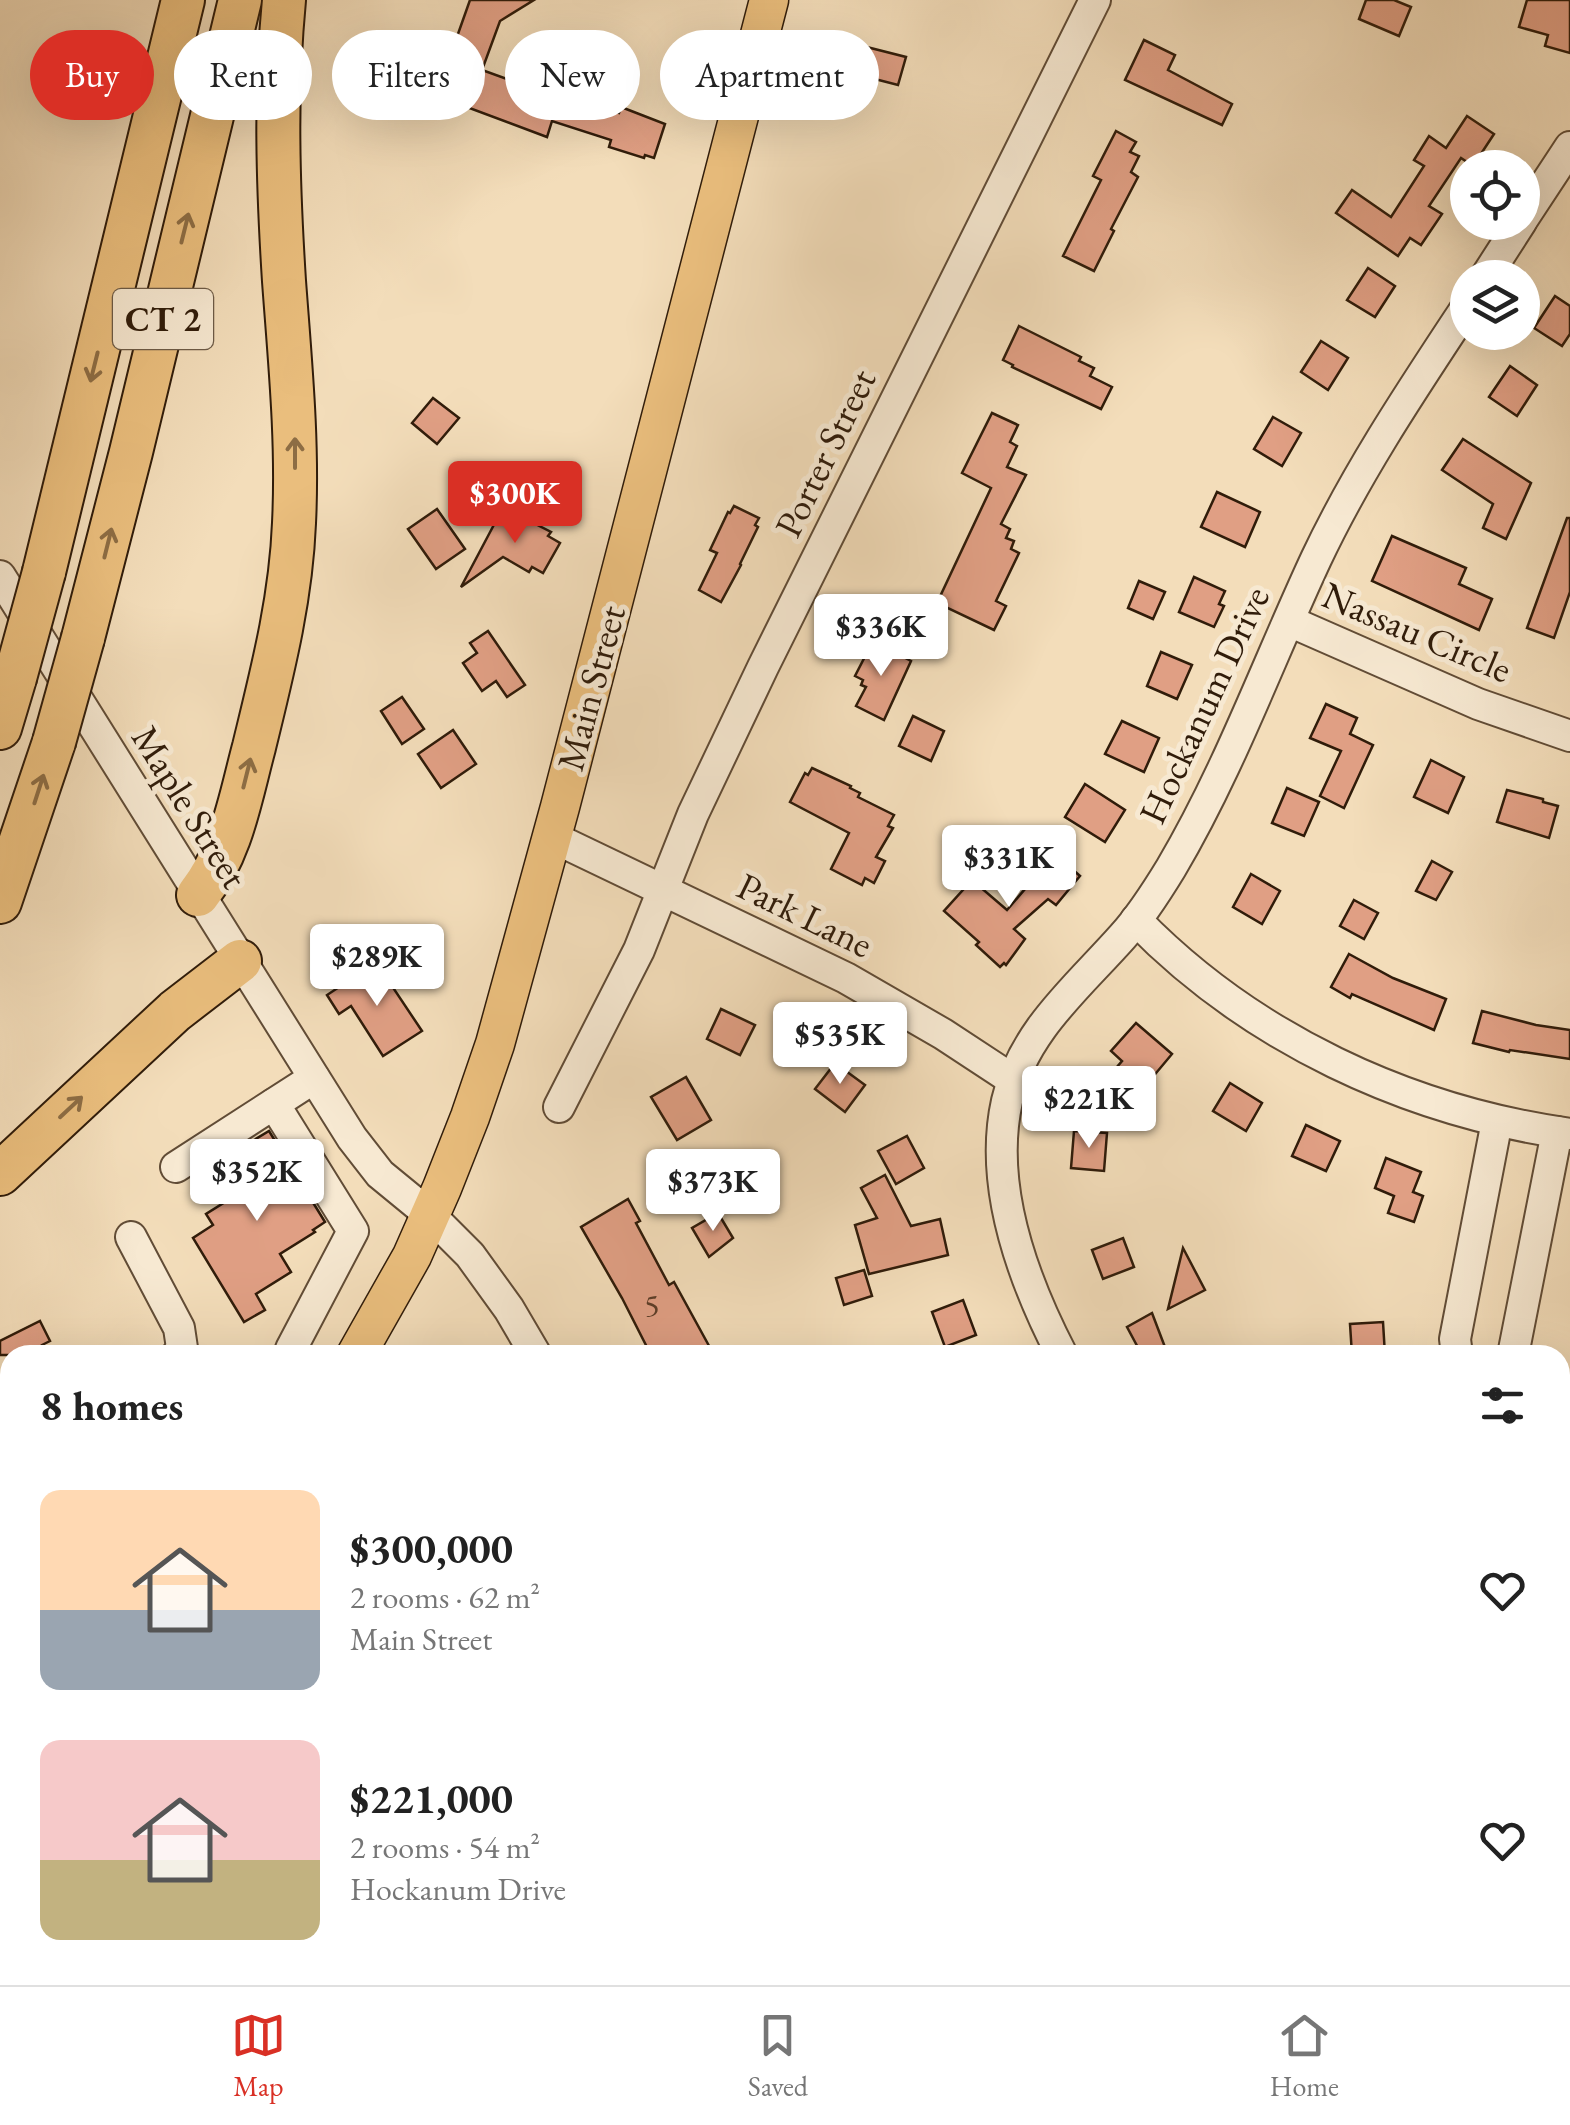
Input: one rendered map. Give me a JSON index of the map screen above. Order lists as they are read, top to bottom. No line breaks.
{"streets":{"highway":["CT 2"],"main road":["Main Street"],"street":["Porter Street","Nassau Circle","Hockanum Drive","Maple Street","Park Lane"]},"crossings":[["Porter Street","Park Lane"],["Nassau Circle","Hockanum Drive"],["Main Street","Maple Street"],["Main Street","Park Lane"],["Hockanum Drive","Park Lane"]],"house_numbers":["5"],"page":{"chip":["Buy","Rent","Filters","New","Apartment"],"price":["$300K","$336K","$331K","$289K","$535K","$221K","$352K","$373K"],"heading":"8 homes","list":[{"name":"$300,000","note":"2 rooms · 62 m² · Main Street"},{"name":"$221,000","note":"2 rooms · 54 m² · Hockanum Drive"}],"tabs":["Map","Saved","Home"]}}
